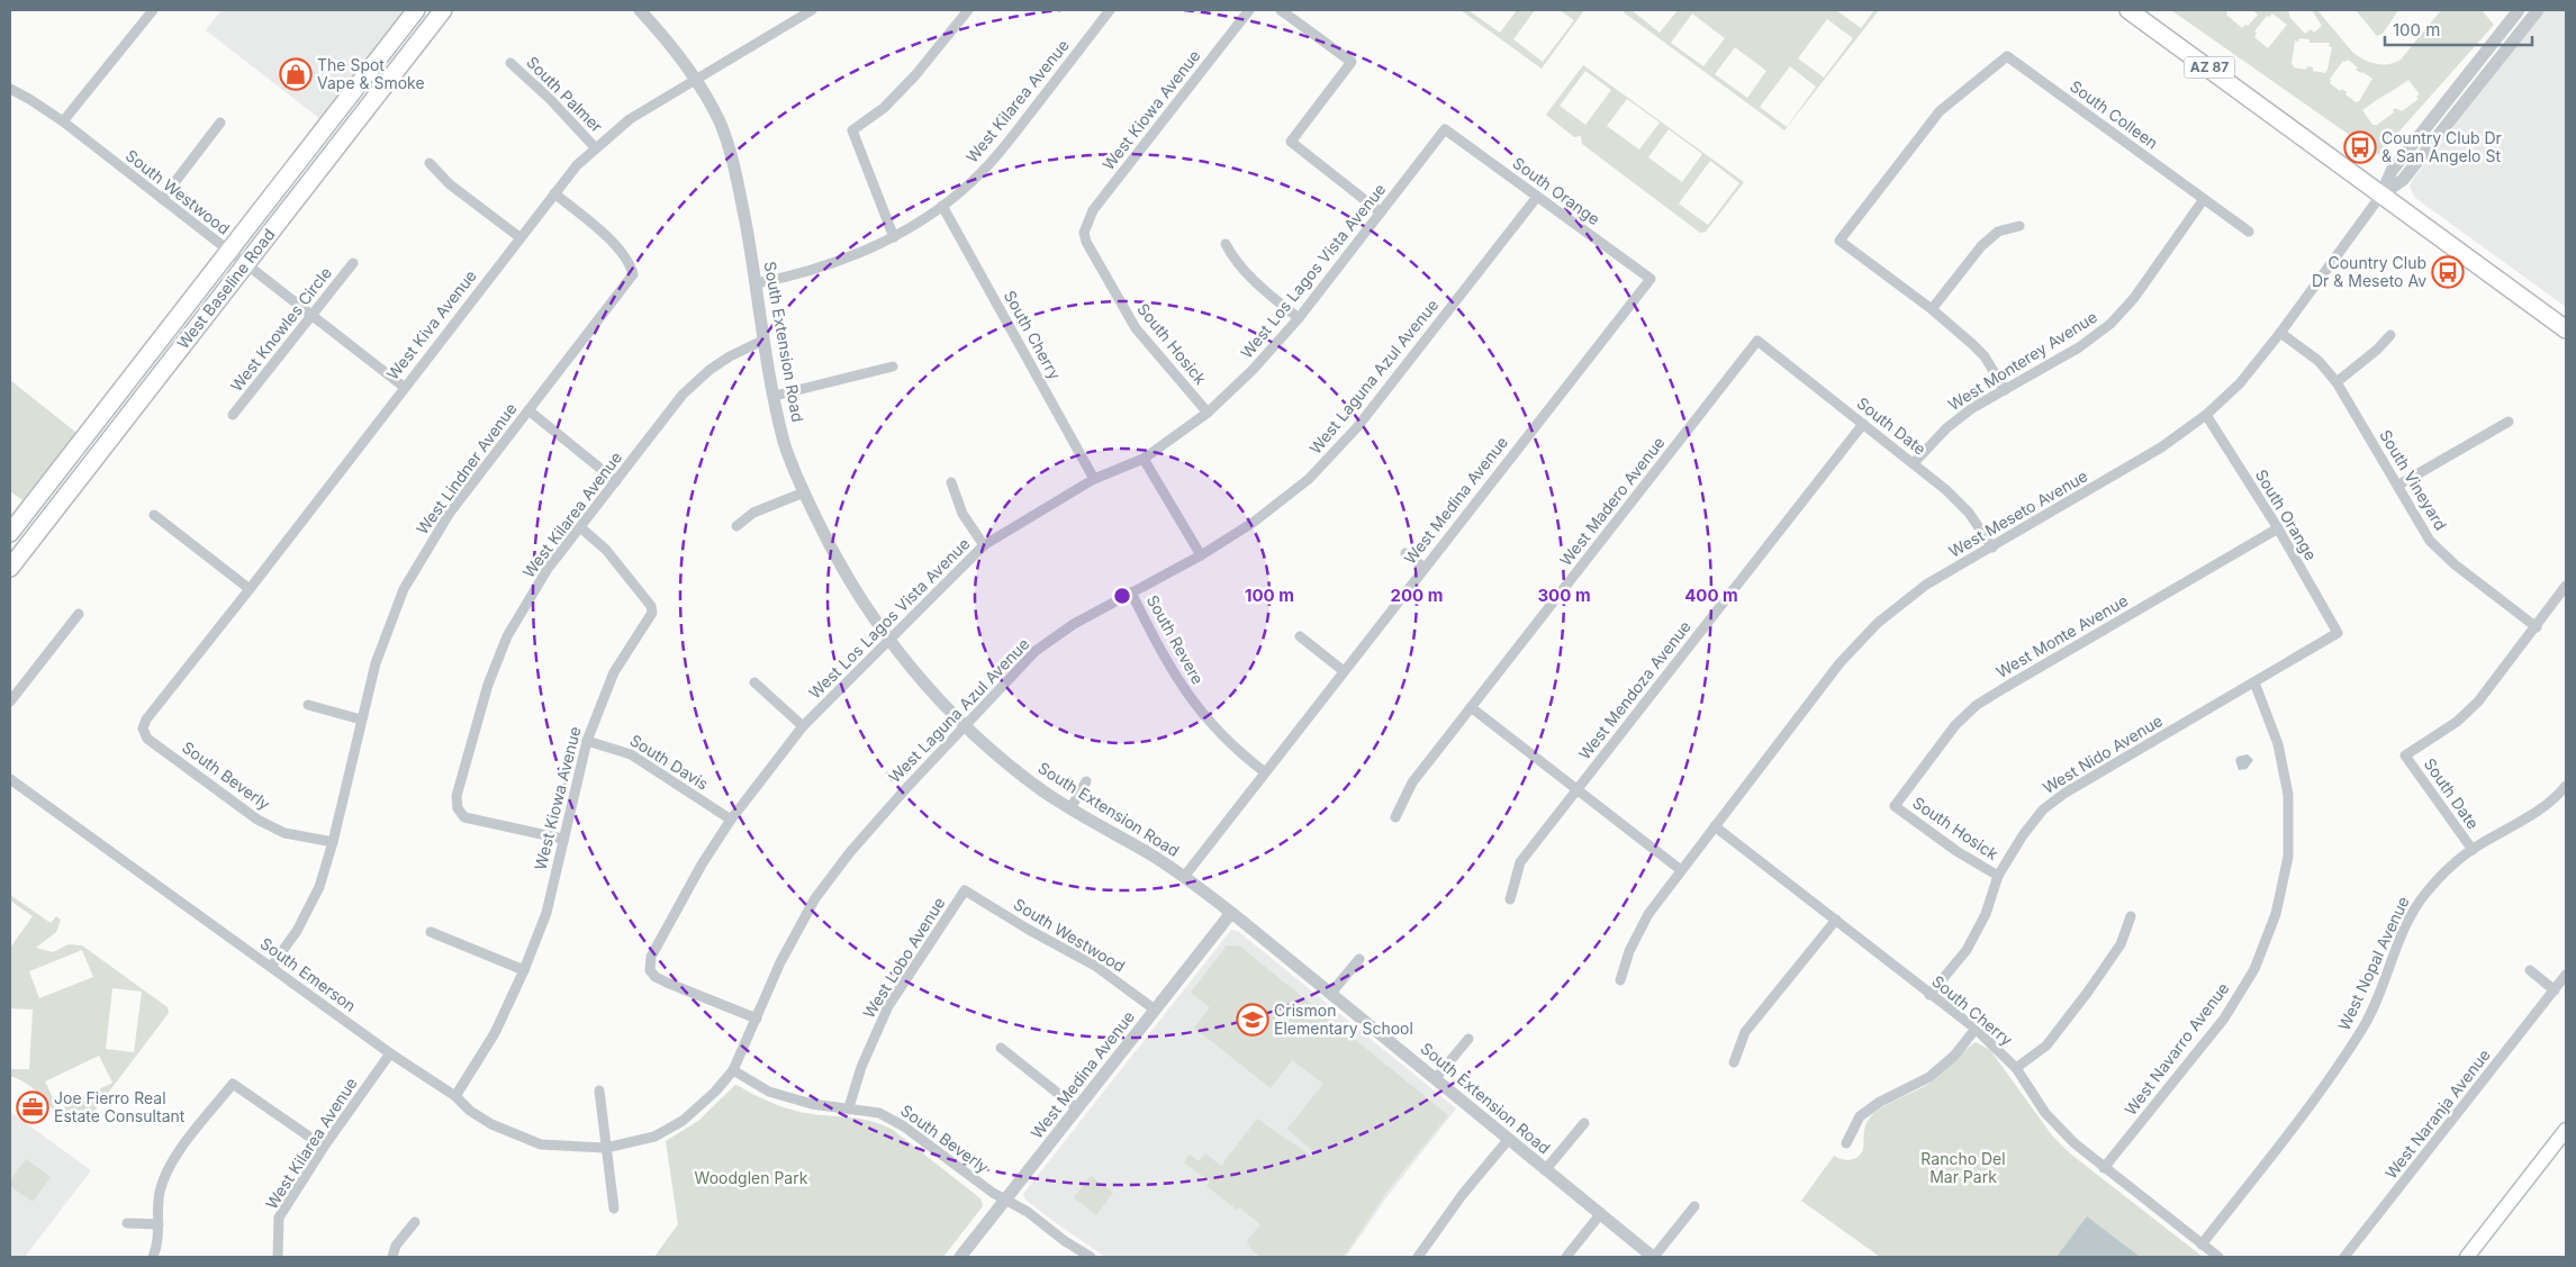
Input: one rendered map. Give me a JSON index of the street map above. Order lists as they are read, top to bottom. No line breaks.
{"streets":{"main road":["AZ 87","West Baseline Road"],"street":["South Palmer","West Kilarea Avenue","West Kiowa Avenue","South Colleen","South Orange","South Westwood","West Los Lagos Vista Avenue","West Kiva Avenue","West Knowles Circle","South Cherry","South Extension Road","South Hosick","West Monterey Avenue","West Laguna Azul Avenue","South Date","West Lindner Avenue","South Vineyard","West Medina Avenue","West Madero Avenue","West Meseto Avenue","West Monte Avenue","South Revere","West Mendoza Avenue","West Nido Avenue","South Davis","South Beverly","West Lobo Avenue","West Nopal Avenue","South Emerson","West Navarro Avenue","West Naranja Avenue"]},"crossings":[["AZ 87","West Meseto Avenue"],["South Palmer","West Kiva Avenue"],["West Kilarea Avenue","West Kiowa Avenue"],["West Kilarea Avenue","South Cherry"],["West Kilarea Avenue","South Extension Road"],["West Kilarea Avenue","South Emerson"],["West Kiowa Avenue","South Hosick"],["West Kiowa Avenue","South Davis"],["West Kiowa Avenue","South Emerson"],["South Colleen","West Monterey Avenue"],["South Orange","West Los Lagos Vista Avenue"],["South Orange","West Laguna Azul Avenue"],["South Orange","West Medina Avenue"],["South Orange","West Meseto Avenue"],["South Orange","West Monte Avenue"],["South Orange","West Nido Avenue"],["South Westwood","West Baseline Road"],["South Westwood","West Kiva Avenue"],["South Westwood","West Knowles Circle"],["South Westwood","West Medina Avenue"],["South Westwood","West Lobo Avenue"],["West Los Lagos Vista Avenue","South Cherry"],["West Los Lagos Vista Avenue","South Extension Road"],["West Los Lagos Vista Avenue","South Hosick"],["West Los Lagos Vista Avenue","West Laguna Azul Avenue"],["West Los Lagos Vista Avenue","South Davis"],["West Kiva Avenue","South Extension Road"],["West Kiva Avenue","West Lindner Avenue"],["West Kiva Avenue","South Beverly"],["South Cherry","West Meseto Avenue"],["South Cherry","West Nido Avenue"],["South Cherry","West Nopal Avenue"],["South Cherry","West Navarro Avenue"],["South Extension Road","West Laguna Azul Avenue"],["South Extension Road","West Medina Avenue"],["South Hosick","West Monte Avenue"],["South Hosick","West Nido Avenue"],["West Monterey Avenue","South Date"],["West Laguna Azul Avenue","South Revere"],["West Laguna Azul Avenue","South Beverly"],["West Laguna Azul Avenue","South Emerson"],["South Date","South Vineyard"],["South Date","West Madero Avenue"],["South Date","West Meseto Avenue"],["South Date","West Mendoza Avenue"],["South Date","West Nopal Avenue"],["West Lindner Avenue","South Beverly"],["West Lindner Avenue","South Emerson"],["South Vineyard","West Meseto Avenue"],["West Medina Avenue","South Revere"],["West Medina Avenue","South Beverly"],["West Nido Avenue","West Navarro Avenue"],["South Beverly","West Lobo Avenue"]],"parks":["Rancho Del Mar Park","Woodglen Park"],"places":{"shop":["The Spot Vape & Smoke"],"bus stop":["Country Club Dr & San Angelo St","Country Club Dr & Meseto Av"],"school or university":["Crismon Elementary School"],"office":["Joe Fierro Real Estate Consultant"]},"scale_bar":"100 m","rings":["100 m","200 m","300 m","400 m"]}
